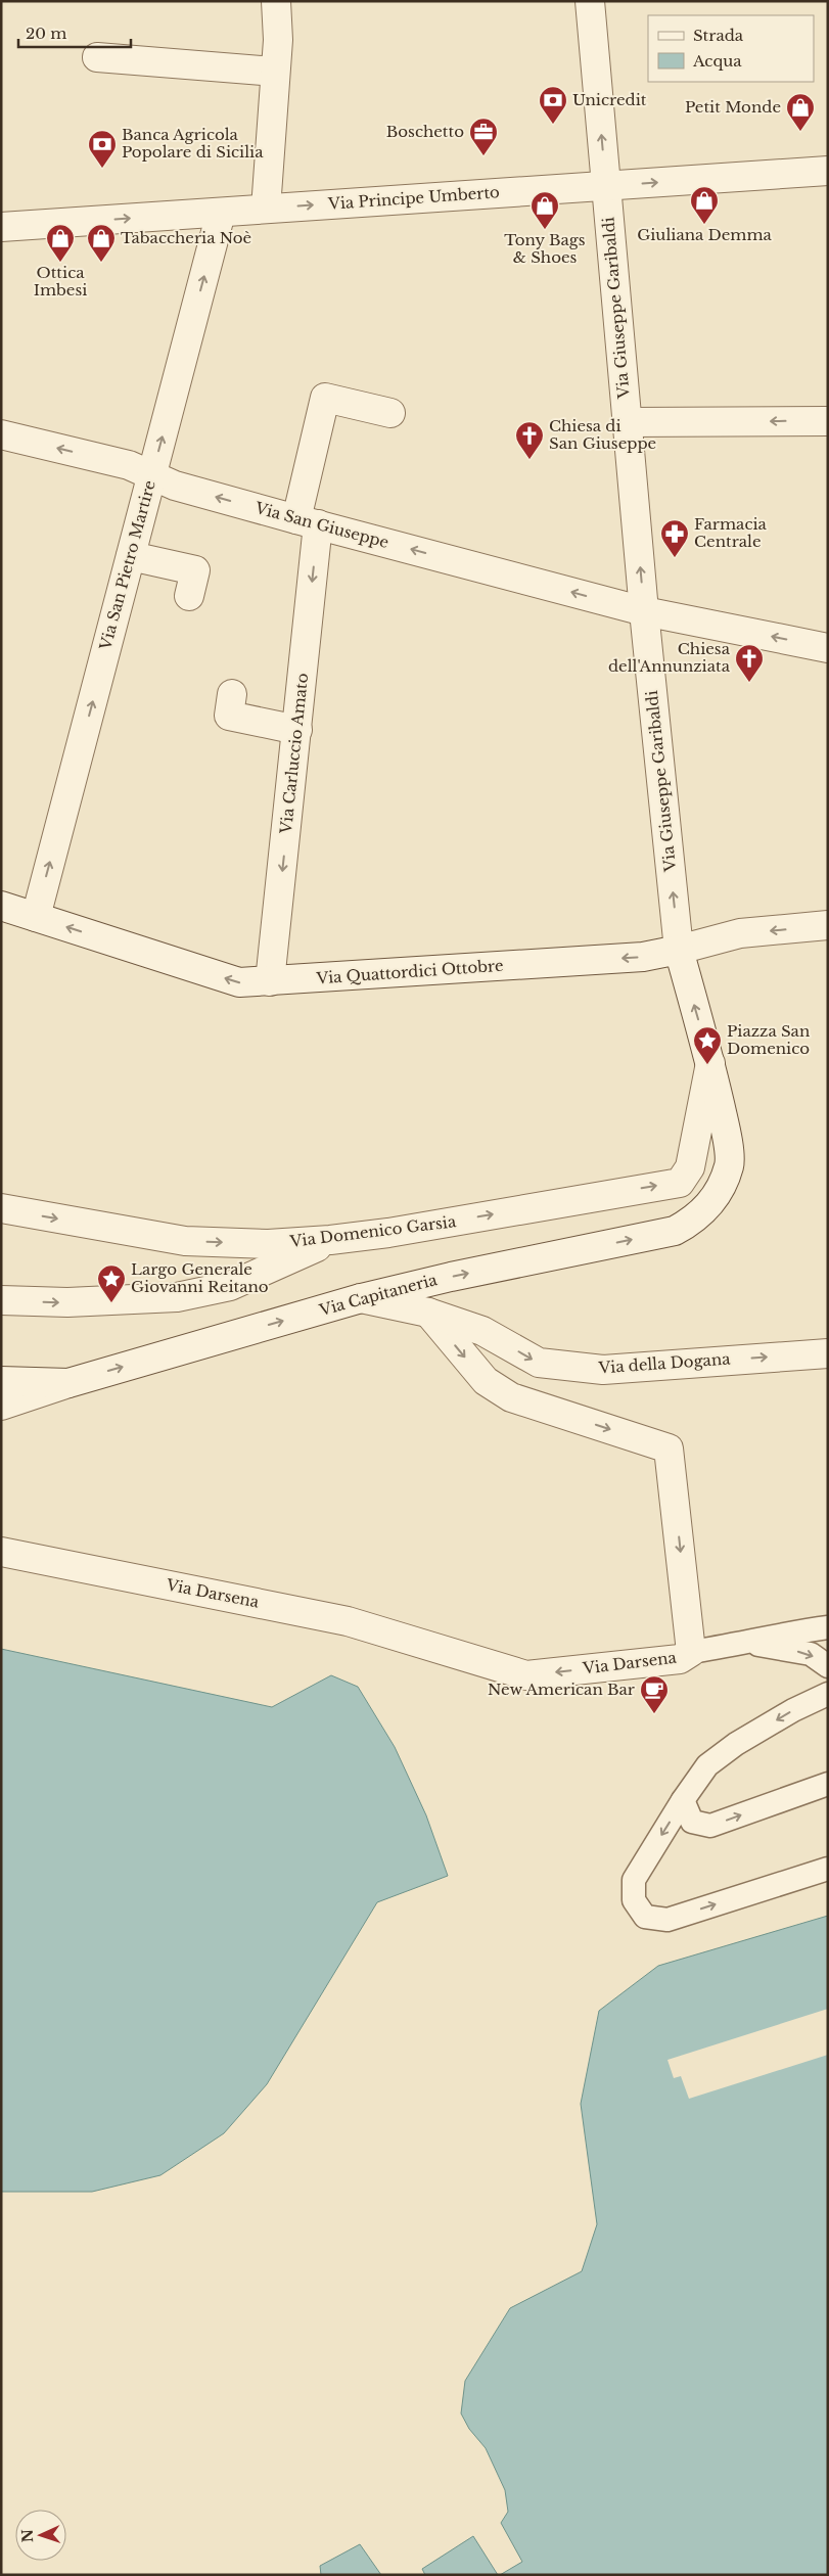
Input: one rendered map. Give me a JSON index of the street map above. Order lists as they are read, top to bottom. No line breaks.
{"streets":{"street":["Via Principe Umberto","Via Giuseppe Garibaldi","Via San Giuseppe","Via San Pietro Martire","Via Carluccio Amato","Via Quattordici Ottobre","Via Domenico Garsia","Via Capitaneria","Via della Dogana","Via Darsena"]},"crossings":[["Via Principe Umberto","Via Giuseppe Garibaldi"],["Via Principe Umberto","Via San Pietro Martire"],["Via Giuseppe Garibaldi","Via San Giuseppe"],["Via Giuseppe Garibaldi","Via Quattordici Ottobre"],["Via Giuseppe Garibaldi","Via Domenico Garsia"],["Via Giuseppe Garibaldi","Via Capitaneria"],["Via San Giuseppe","Via San Pietro Martire"],["Via San Giuseppe","Via Carluccio Amato"],["Via San Pietro Martire","Via Quattordici Ottobre"],["Via Carluccio Amato","Via Quattordici Ottobre"],["Via Capitaneria","Via della Dogana"],["Via della Dogana","Via Darsena"]],"one_way":["Via Giuseppe Garibaldi","Via San Giuseppe","Via San Pietro Martire","Via Carluccio Amato","Via Quattordici Ottobre","Via della Dogana"],"places":{"bank":["Unicredit","Banca Agricola Popolare di Sicilia"],"shop":["Petit Monde","Giuliana Demma","Tony Bags & Shoes","Ottica Imbesi","Tabaccheria Noè"],"office":["Boschetto"],"church":["Chiesa di San Giuseppe","Chiesa dell'Annunziata"],"pharmacy":["Farmacia Centrale"],"place":["Piazza San Domenico","Largo Generale Giovanni Reitano"],"cafe":["New American Bar"]},"legend":["Strada","Acqua"],"scale_bar":"20 m","north":"left"}
